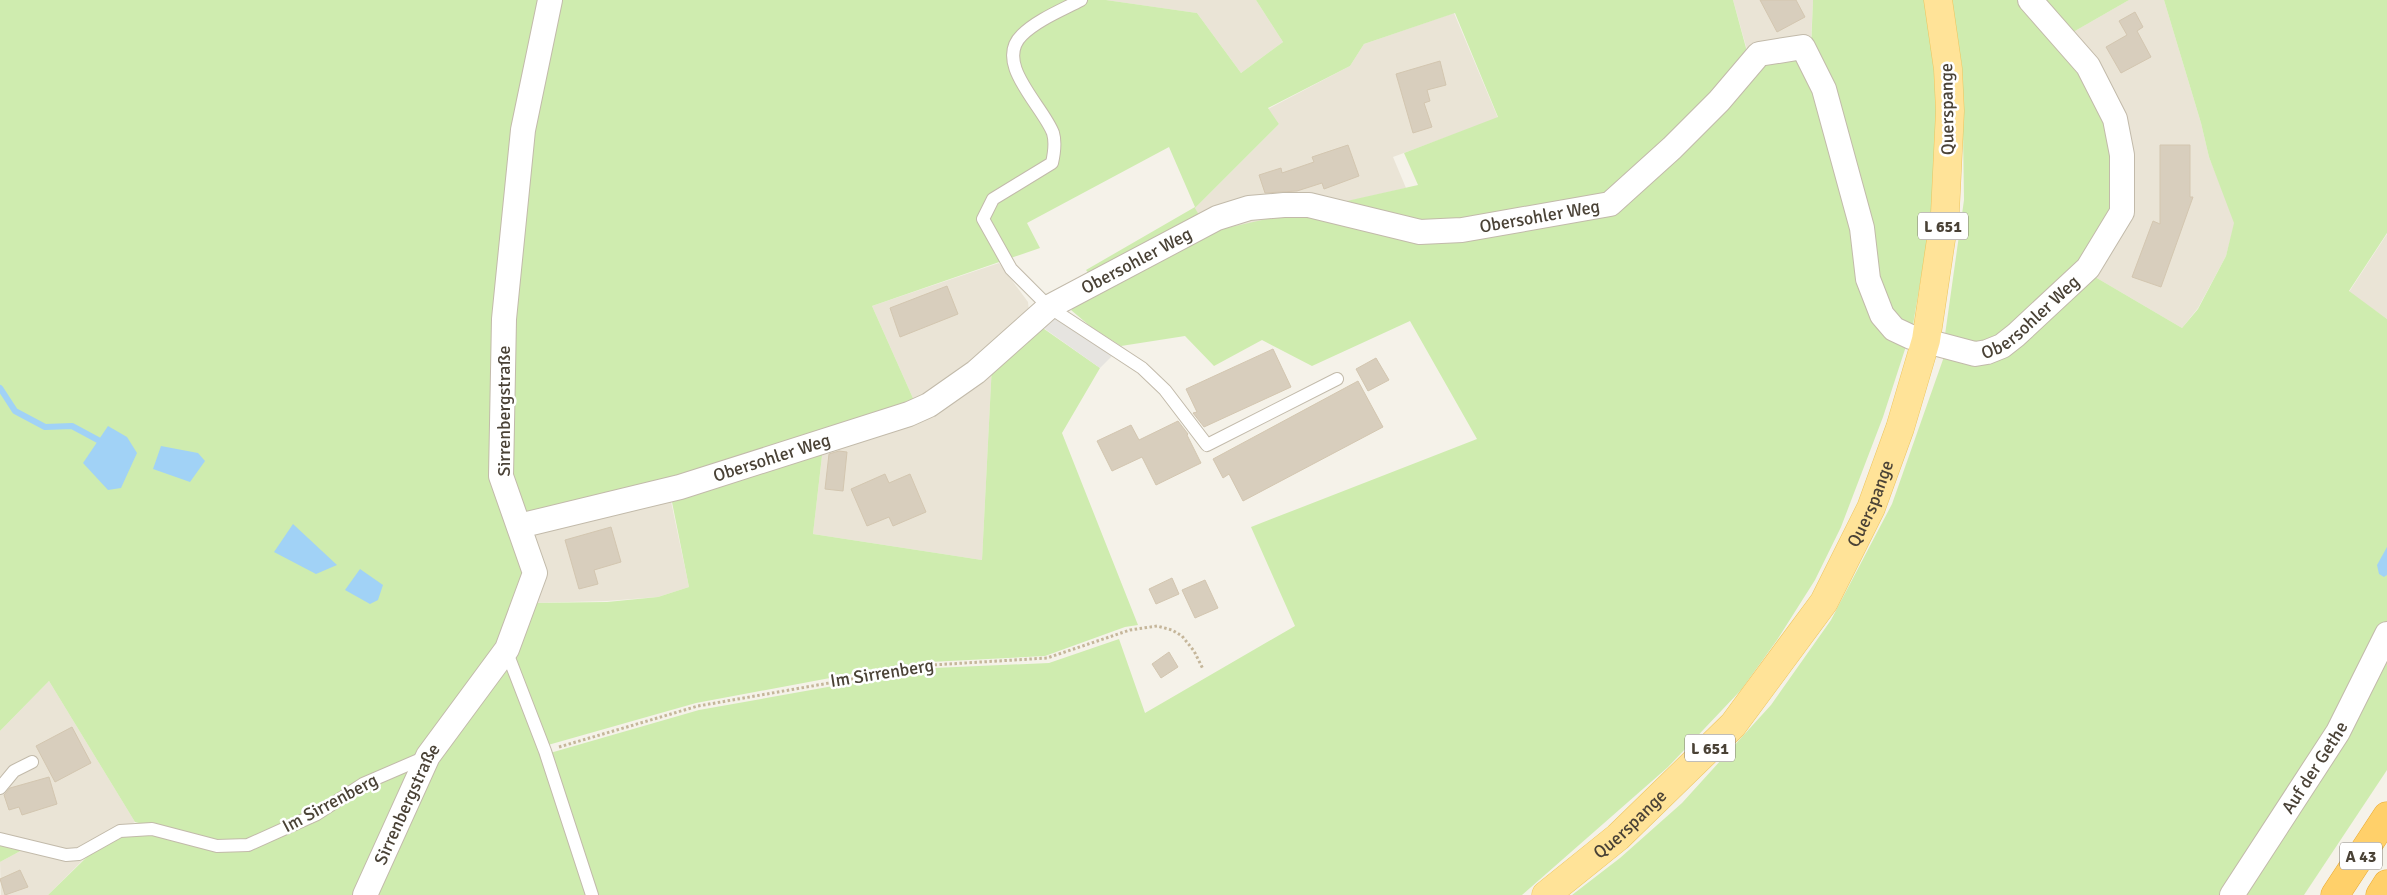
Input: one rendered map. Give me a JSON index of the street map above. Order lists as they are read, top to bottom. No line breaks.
{"streets":{"highway":["A 43"],"main road":["Querspange","L 651"],"street":["Obersohler Weg","Sirrenbergstraße","Auf der Gethe"],"lane":["Im Sirrenberg"]},"crossings":[["Querspange","Obersohler Weg"],["Obersohler Weg","Sirrenbergstraße"],["Sirrenbergstraße","Im Sirrenberg"]]}
